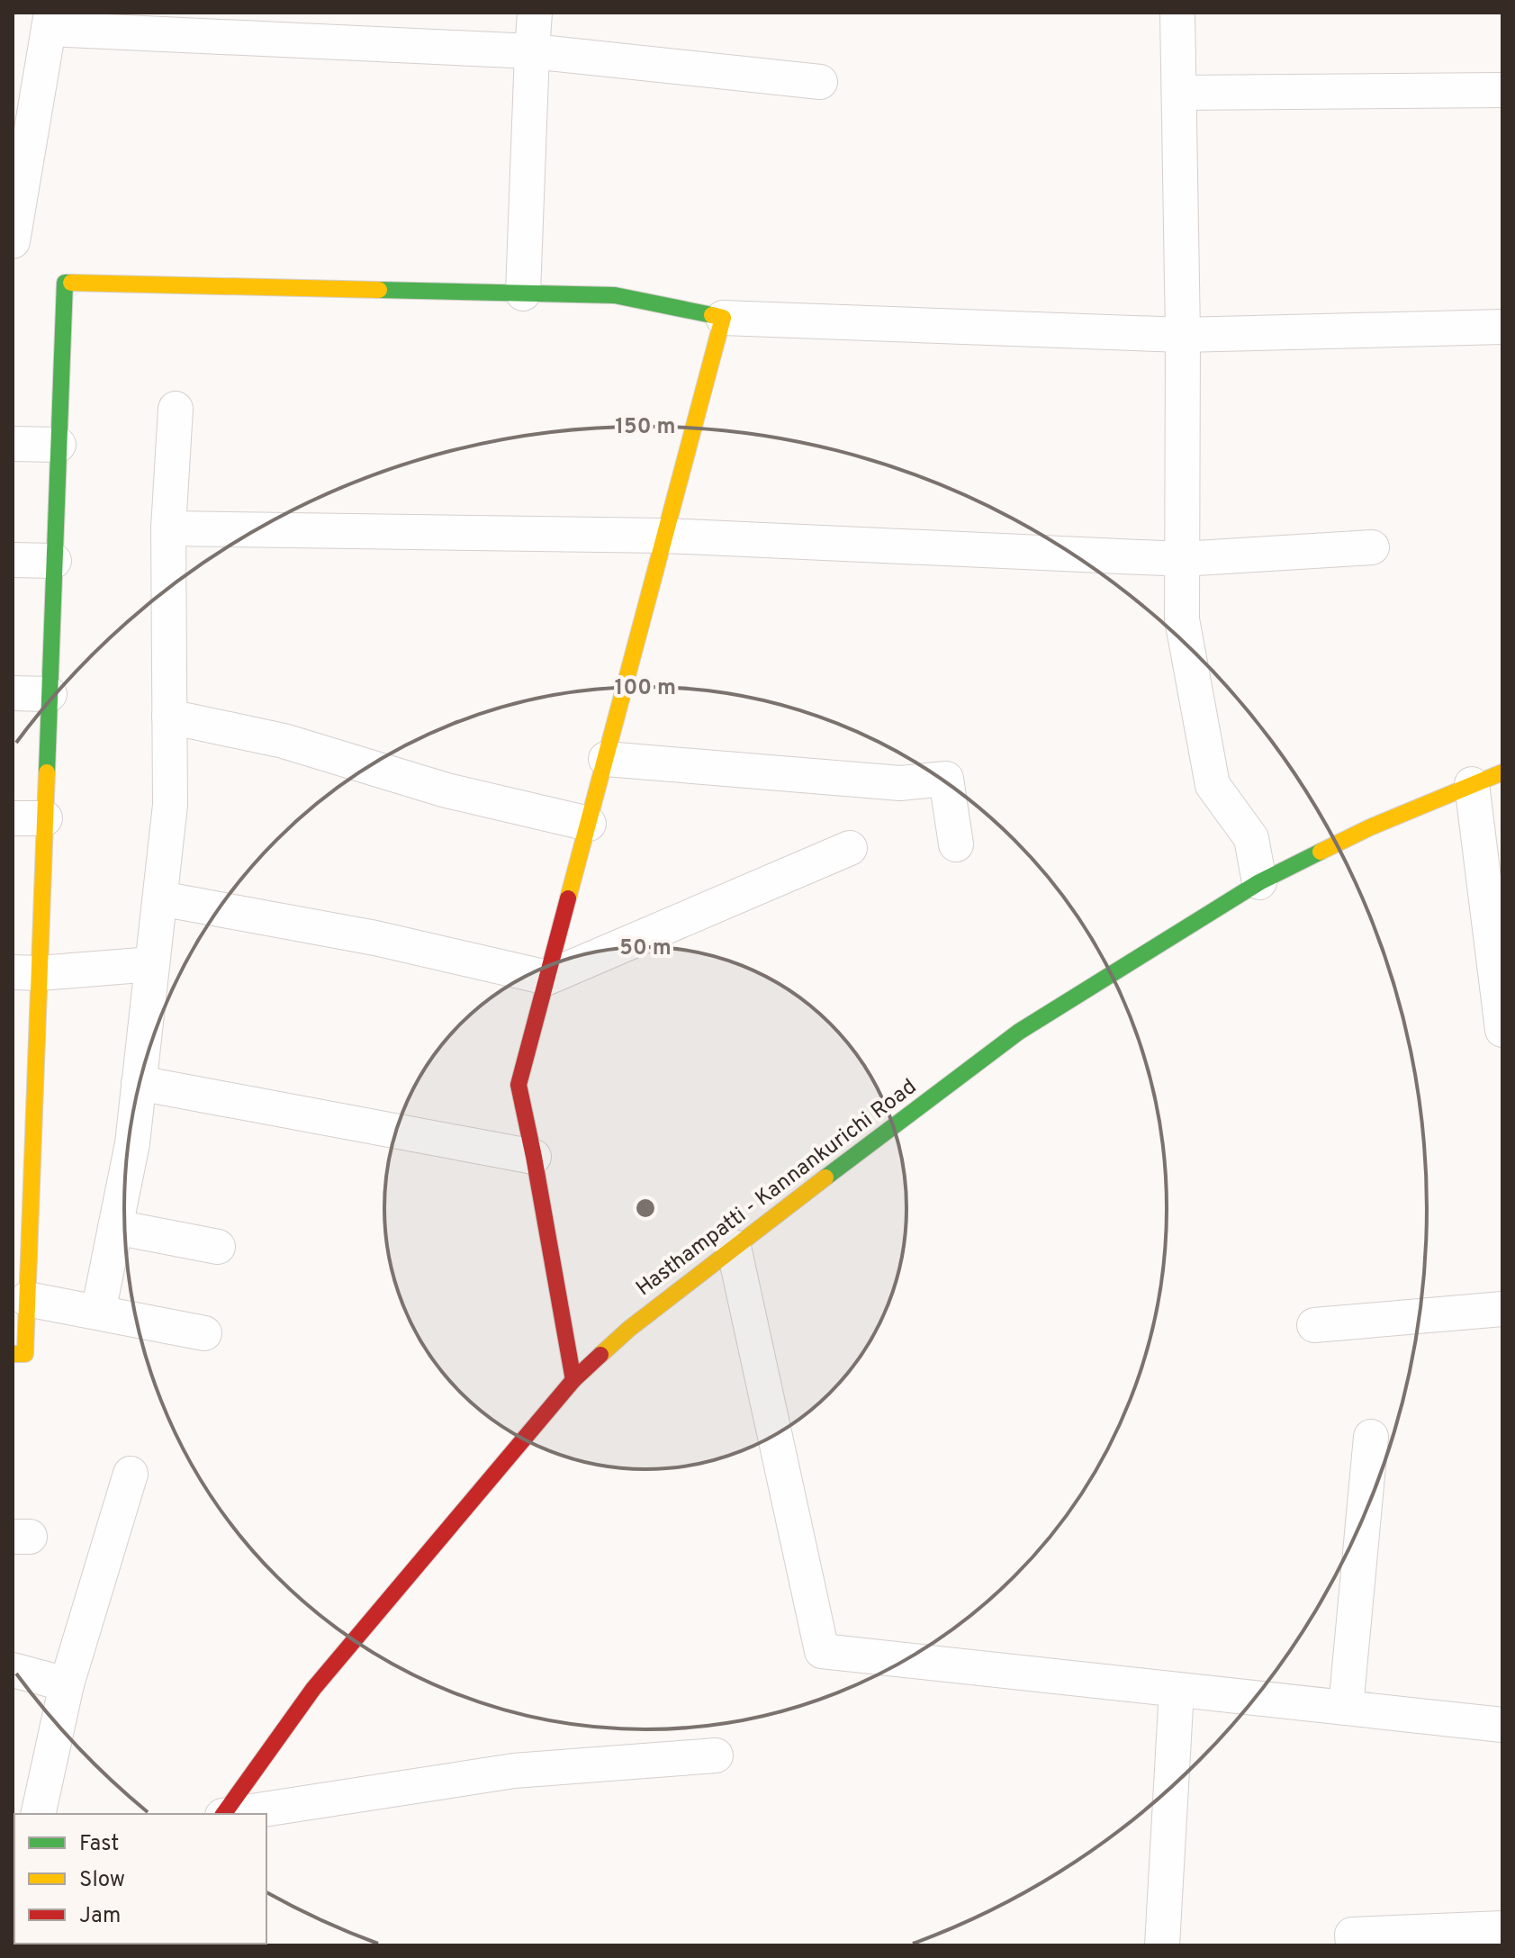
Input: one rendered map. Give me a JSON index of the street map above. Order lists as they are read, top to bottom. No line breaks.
{"streets":{"street":["Hasthampatti - Kannankurichi Road"]},"legend":["Fast","Slow","Jam"],"rings":["150 m","100 m","50 m"]}
